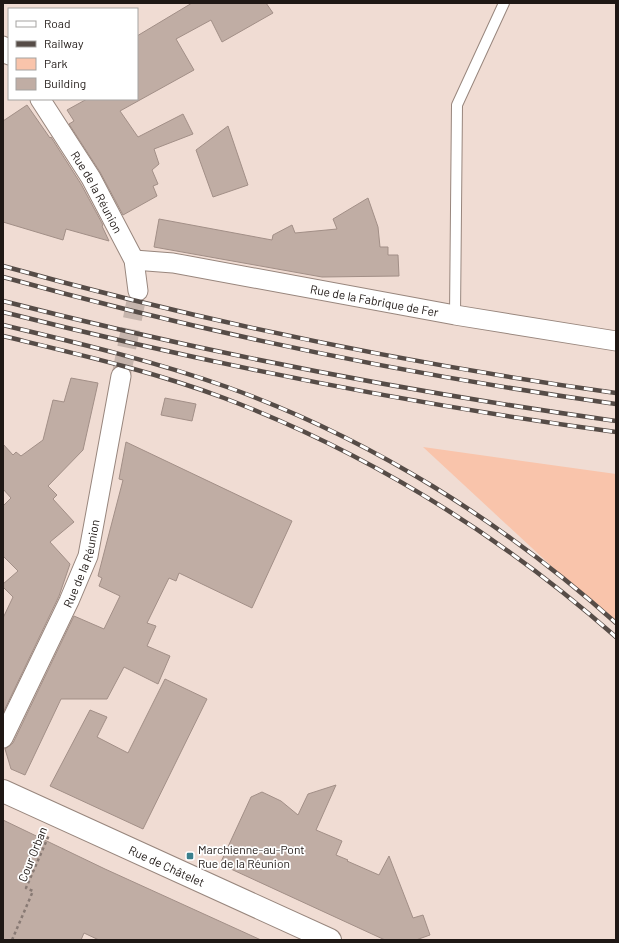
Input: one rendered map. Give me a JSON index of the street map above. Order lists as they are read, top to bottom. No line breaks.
{"streets":{"main road":["Rue de Châtelet"],"street":["Rue de la Réunion","Rue de la Fabrique de Fer"],"path":["Cour Orban"]},"crossings":[["Rue de la Réunion","Rue de la Fabrique de Fer"],["Cour Orban","Rue de Châtelet"]],"places":{"transit":["Marchienne-au-Pont Rue de la Réunion"]},"legend":["Road","Railway","Park","Building"]}
